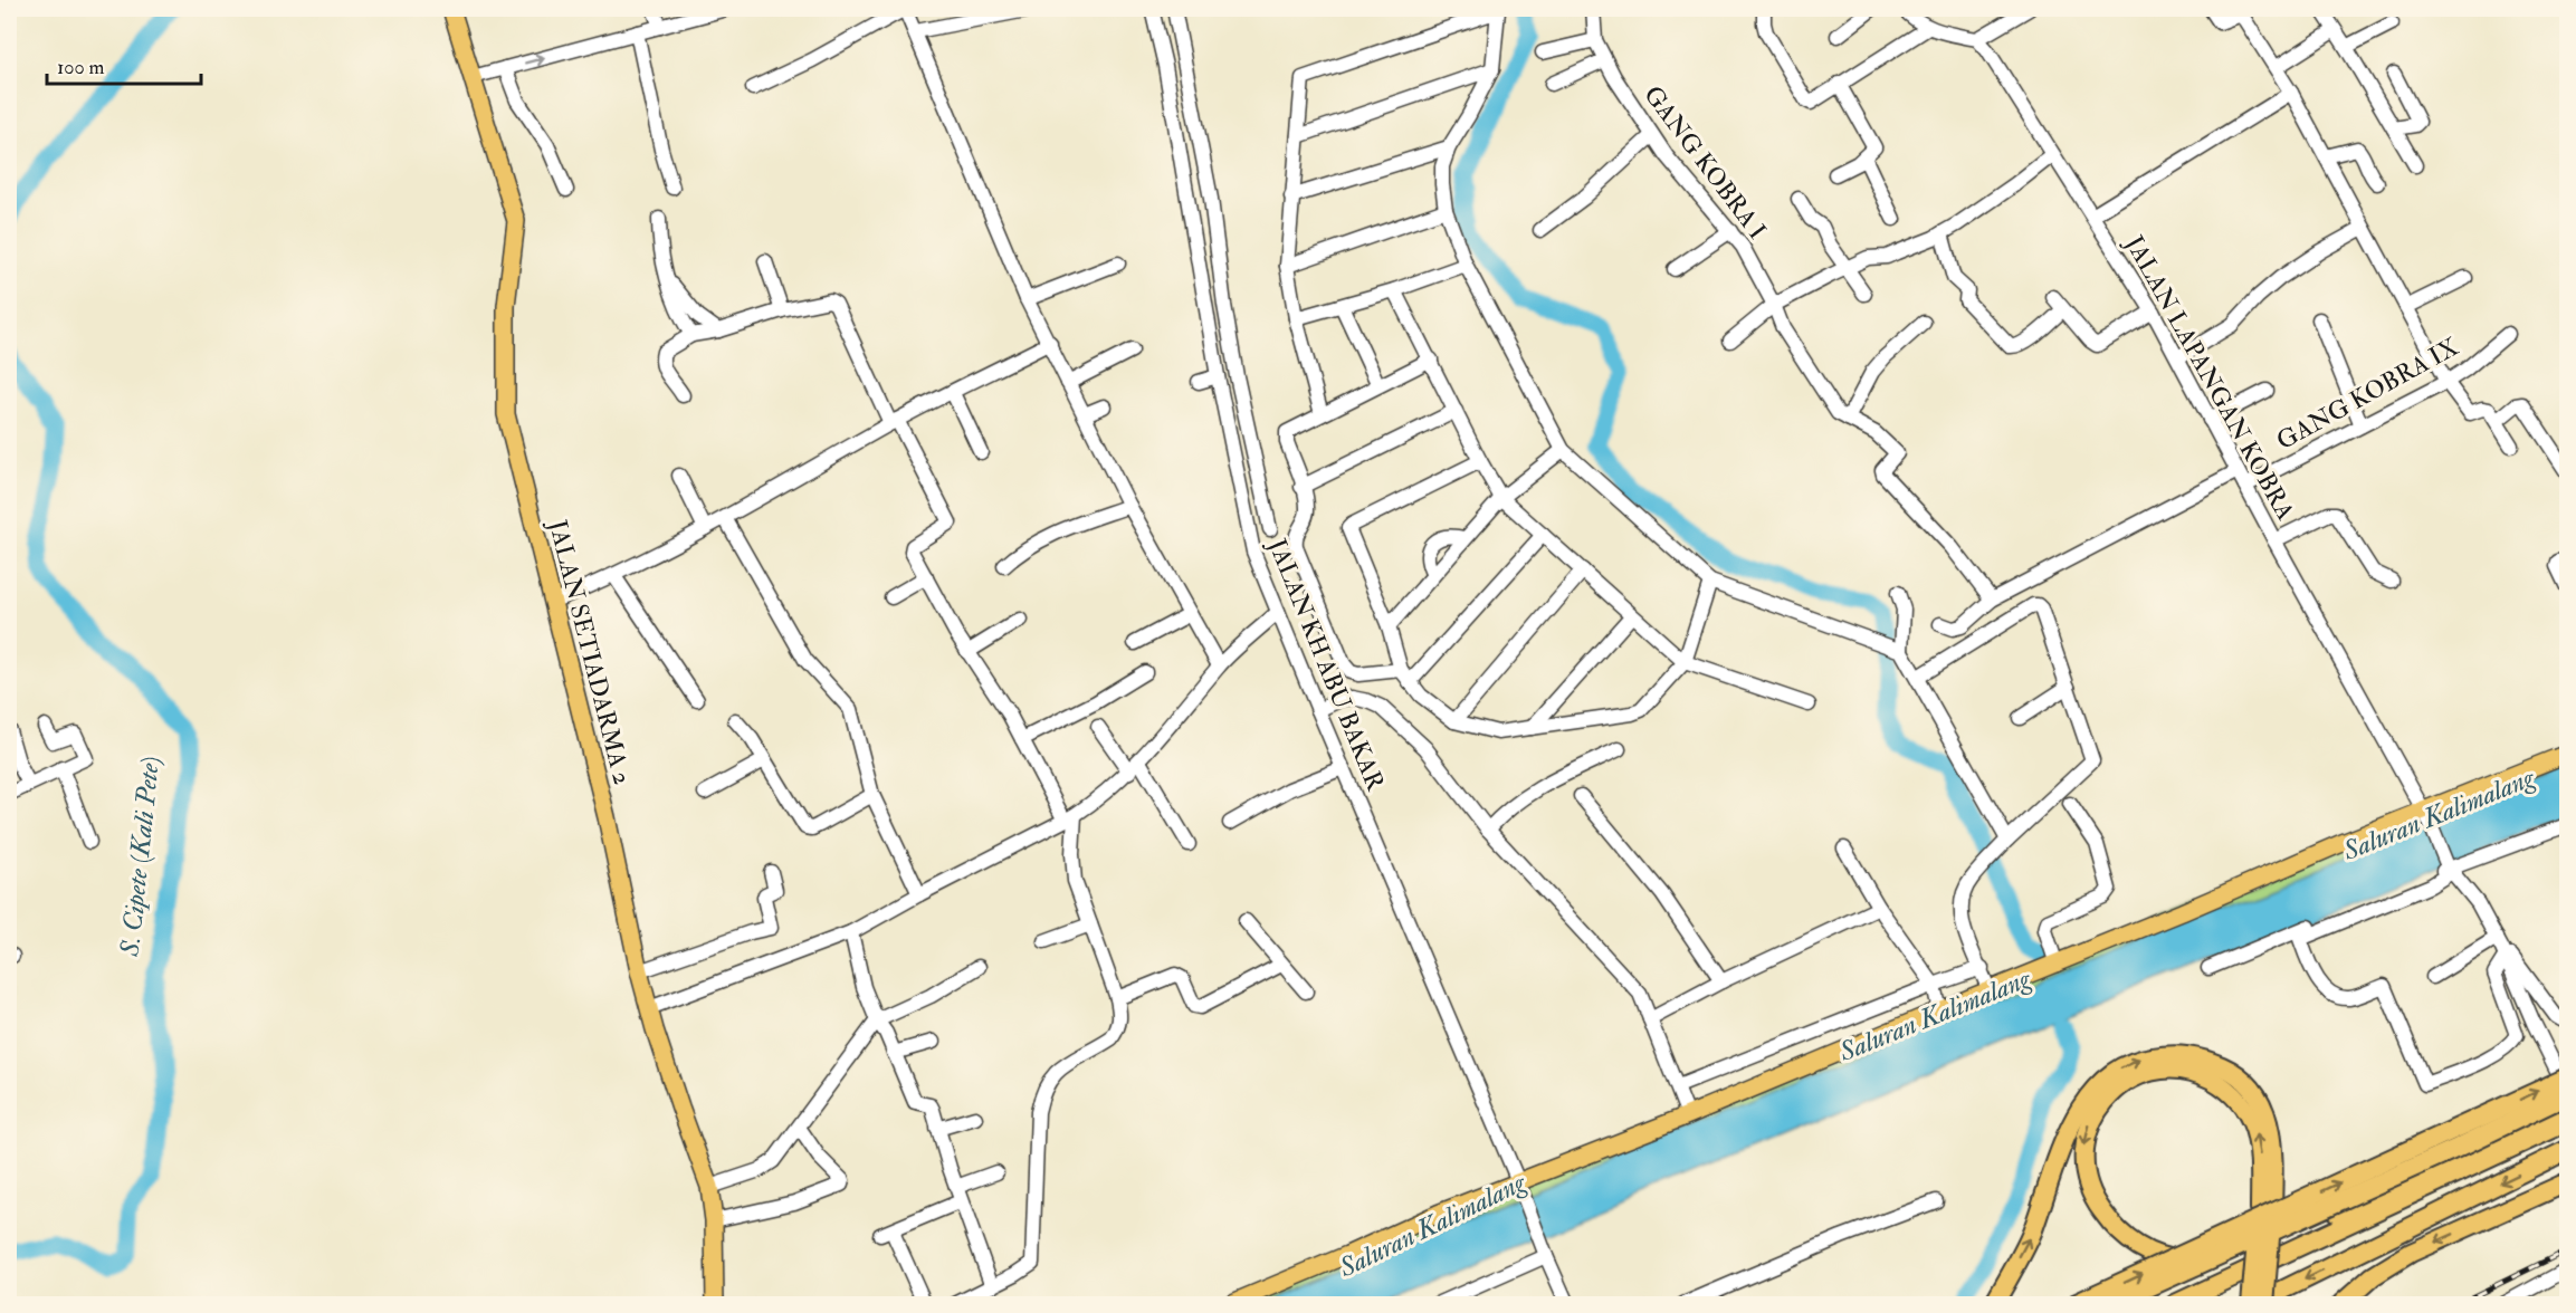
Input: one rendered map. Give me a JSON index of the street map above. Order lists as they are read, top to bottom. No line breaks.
{"streets":{"main road":["JALAN SETIADARMA 2"],"street":["GANG KOBRA I","JALAN LAPANGAN KOBRA","GANG KOBRA IX","JALAN KH ABU BAKAR"]},"crossings":[["JALAN LAPANGAN KOBRA","GANG KOBRA IX"]],"water":["Saluran Kalimalang","S. Cipete (Kali Pete)"],"scale_bar":"100 m"}
